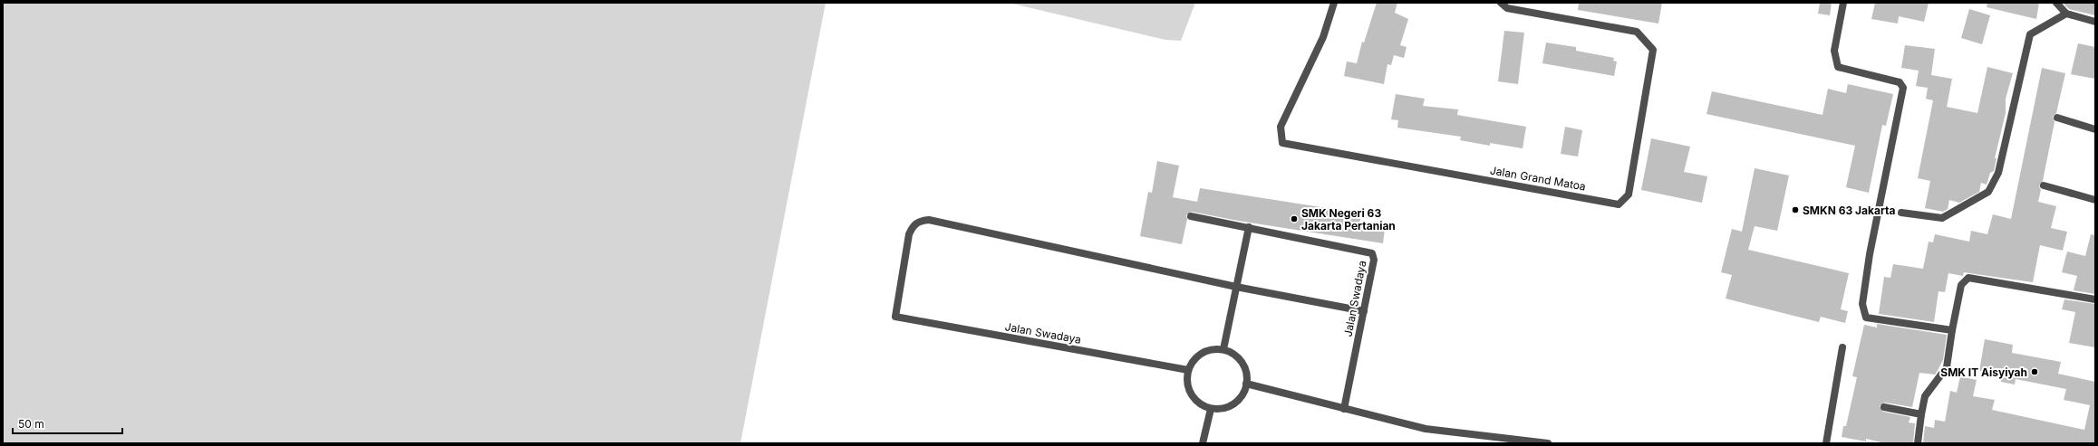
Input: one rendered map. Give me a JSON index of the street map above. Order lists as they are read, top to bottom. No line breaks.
{"streets":{"street":["Jalan Grand Matoa","Jalan Swadaya"]},"places":["SMKN 63 Jakarta","SMK Negeri 63 Jakarta Pertanian","SMK IT Aisyiyah"],"scale_bar":"50 m"}
